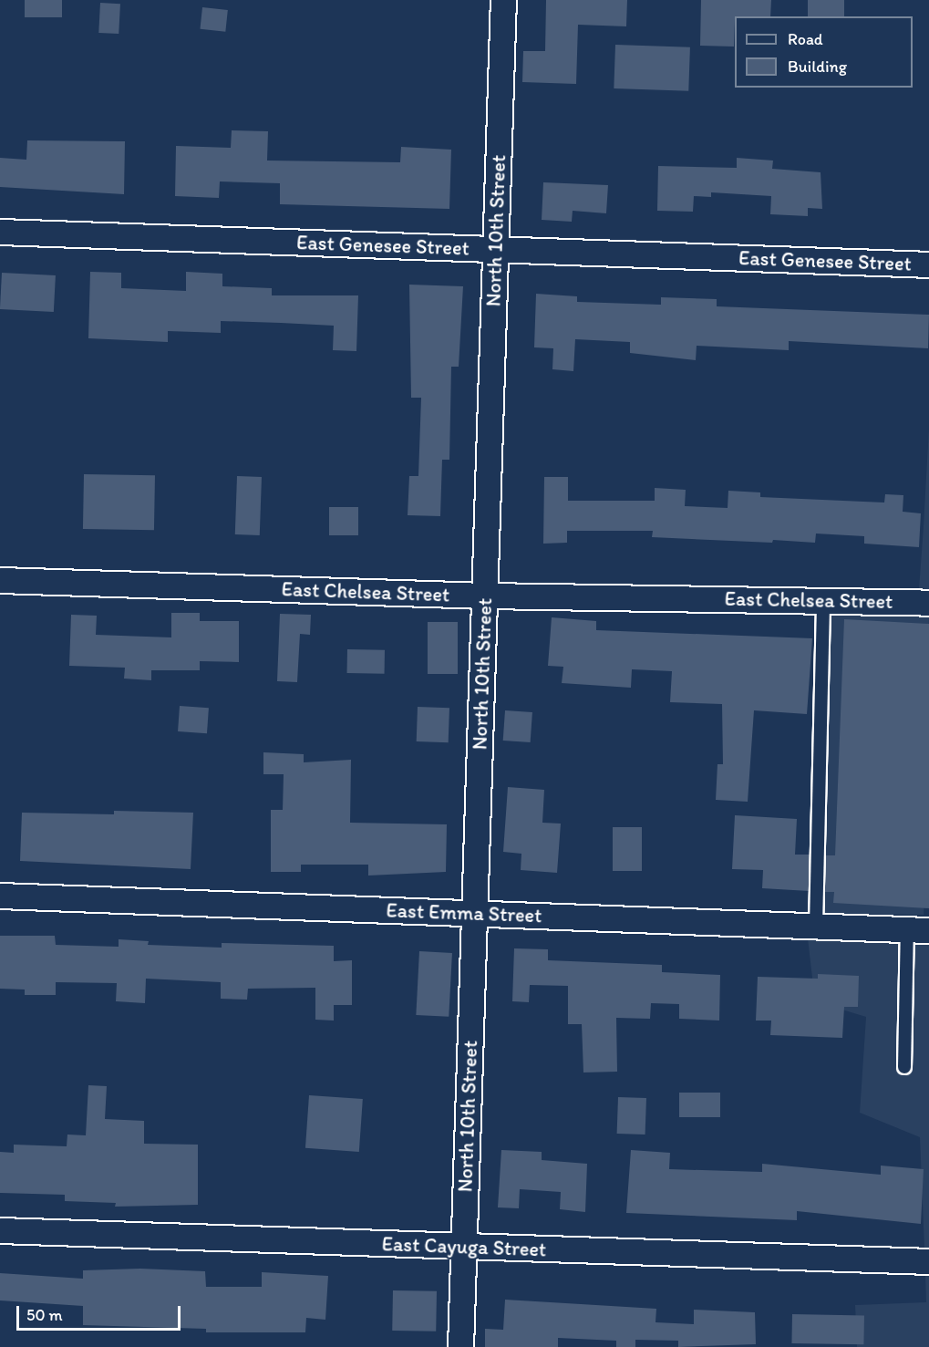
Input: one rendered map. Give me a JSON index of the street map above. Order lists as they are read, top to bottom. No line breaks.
{"streets":{"street":["North 10th Street","East Genesee Street","East Chelsea Street","East Emma Street","East Cayuga Street"]},"crossings":[["North 10th Street","East Genesee Street"],["North 10th Street","East Chelsea Street"],["North 10th Street","East Emma Street"],["North 10th Street","East Cayuga Street"]],"legend":["Road","Building"],"scale_bar":"50 m"}
